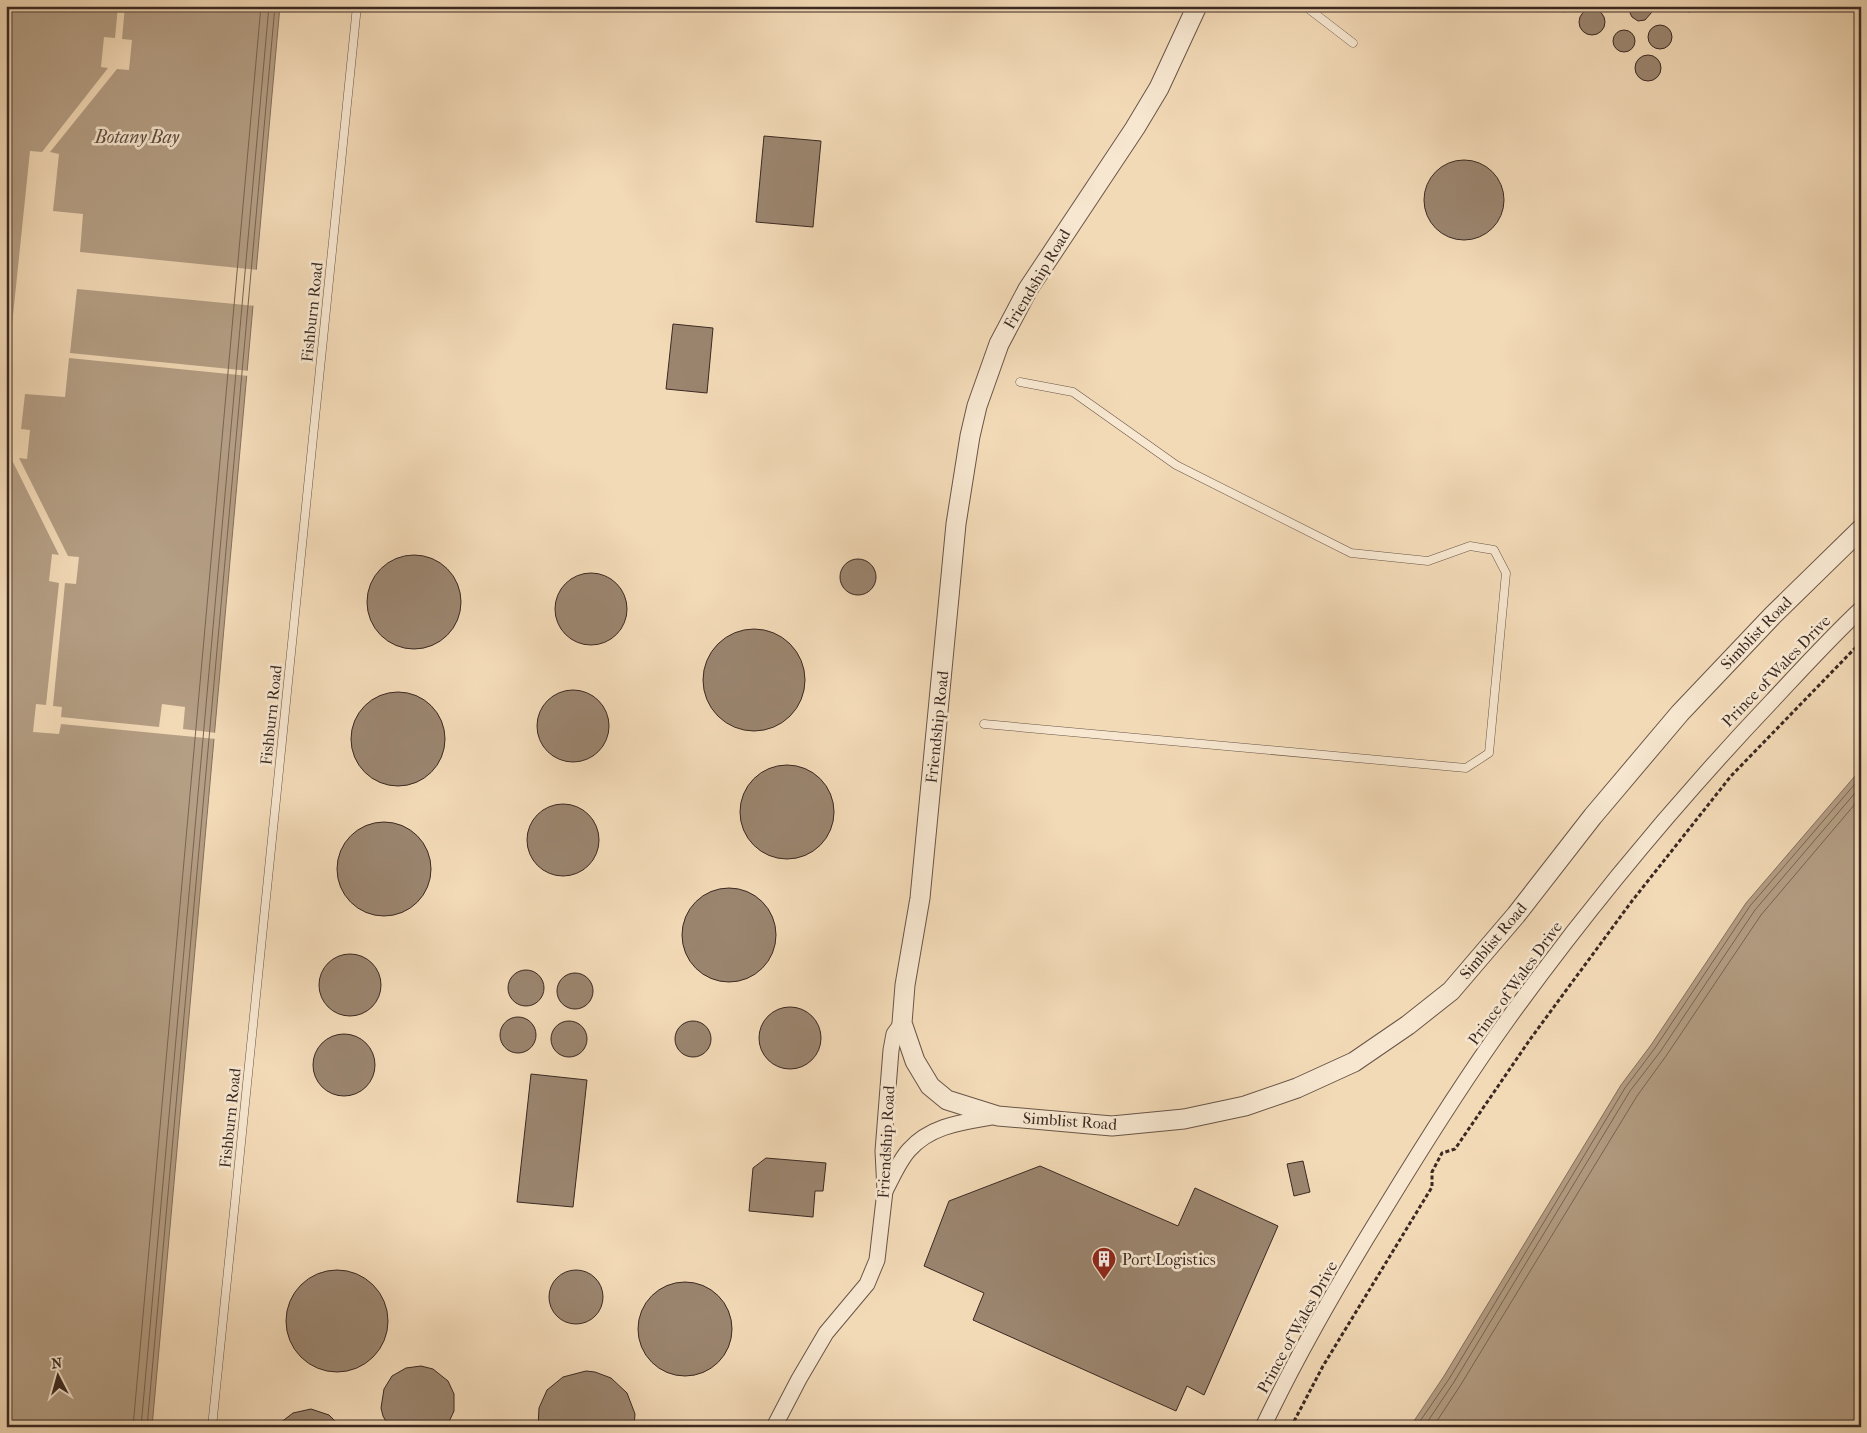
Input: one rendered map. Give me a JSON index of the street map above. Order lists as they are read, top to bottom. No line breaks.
{"streets":{"street":["Friendship Road","Simblist Road","Prince of Wales Drive"],"lane":["Fishburn Road"]},"crossings":[["Friendship Road","Simblist Road"]],"water":["Botany Bay"],"places":{"building":["Port Logistics"]},"north":"top"}
